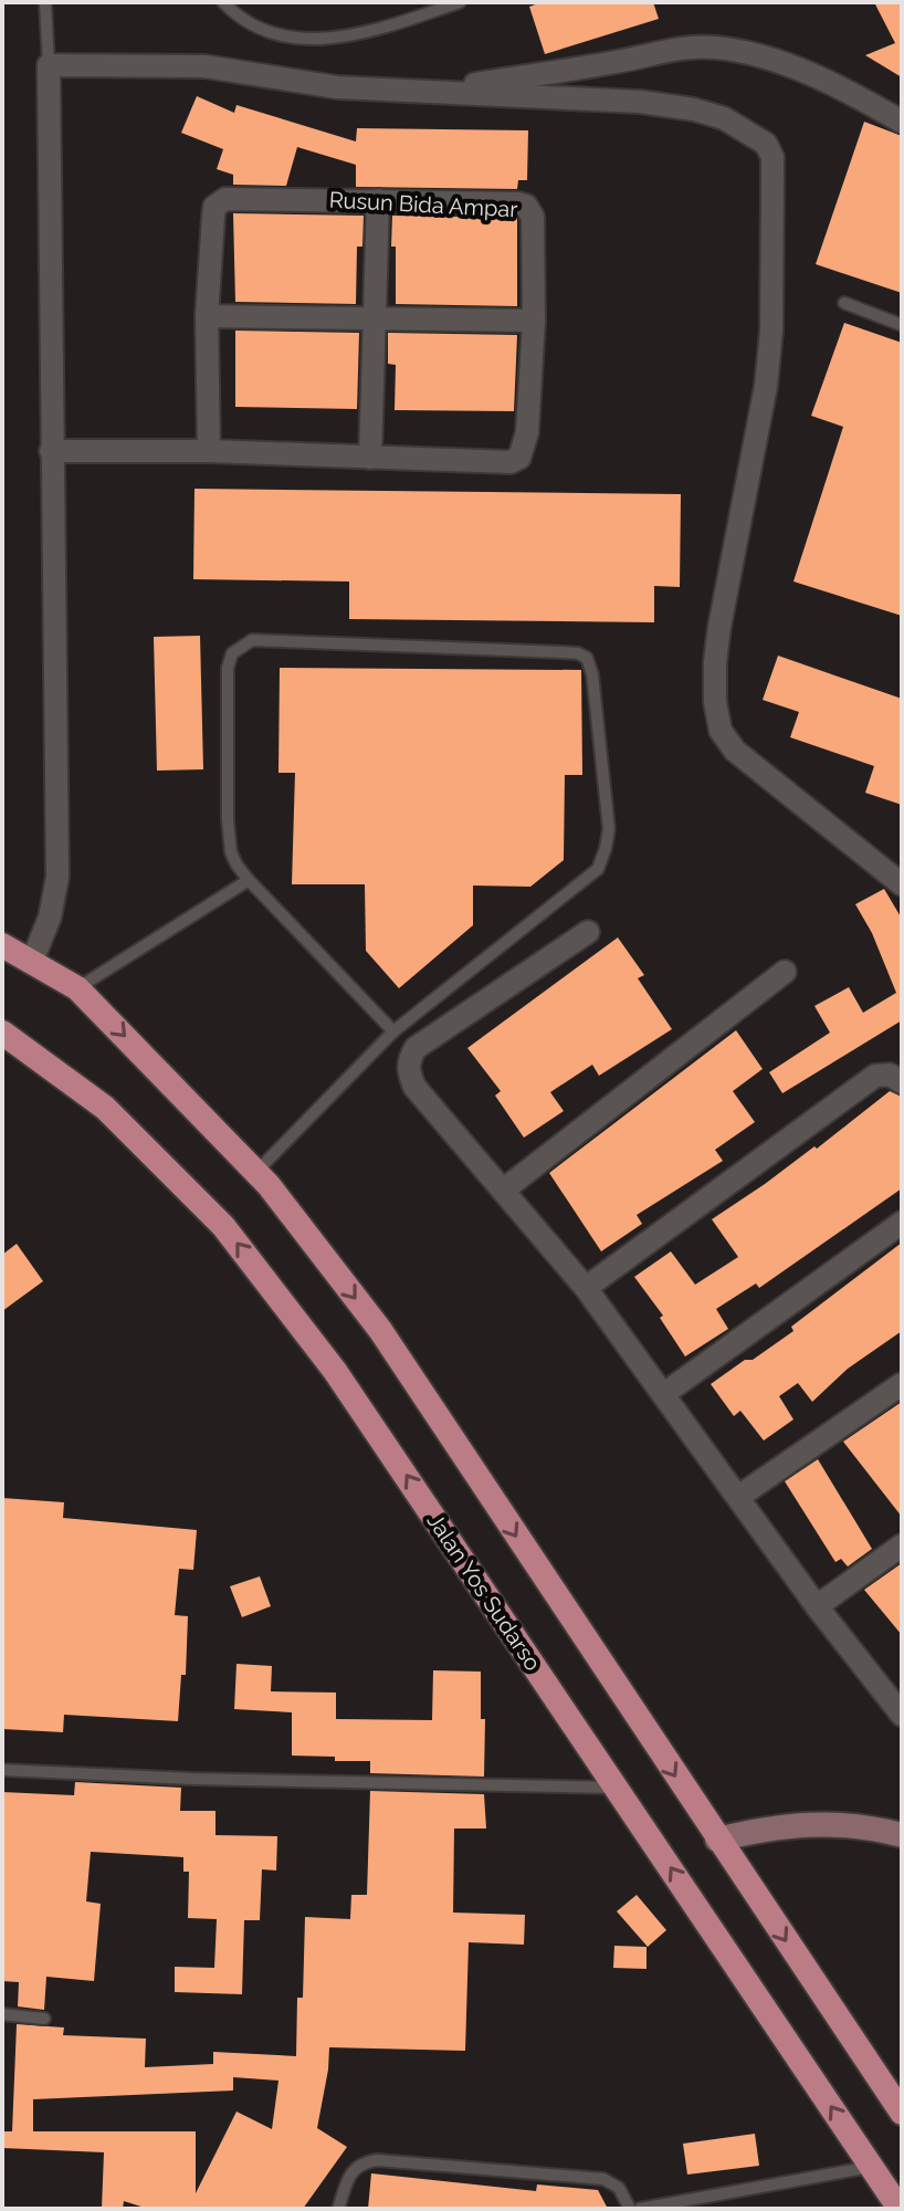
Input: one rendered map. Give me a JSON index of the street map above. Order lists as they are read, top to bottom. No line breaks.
{"streets":{"main road":["Jalan Yos Sudarso"],"street":["Rusun Bida Ampar"]}}
